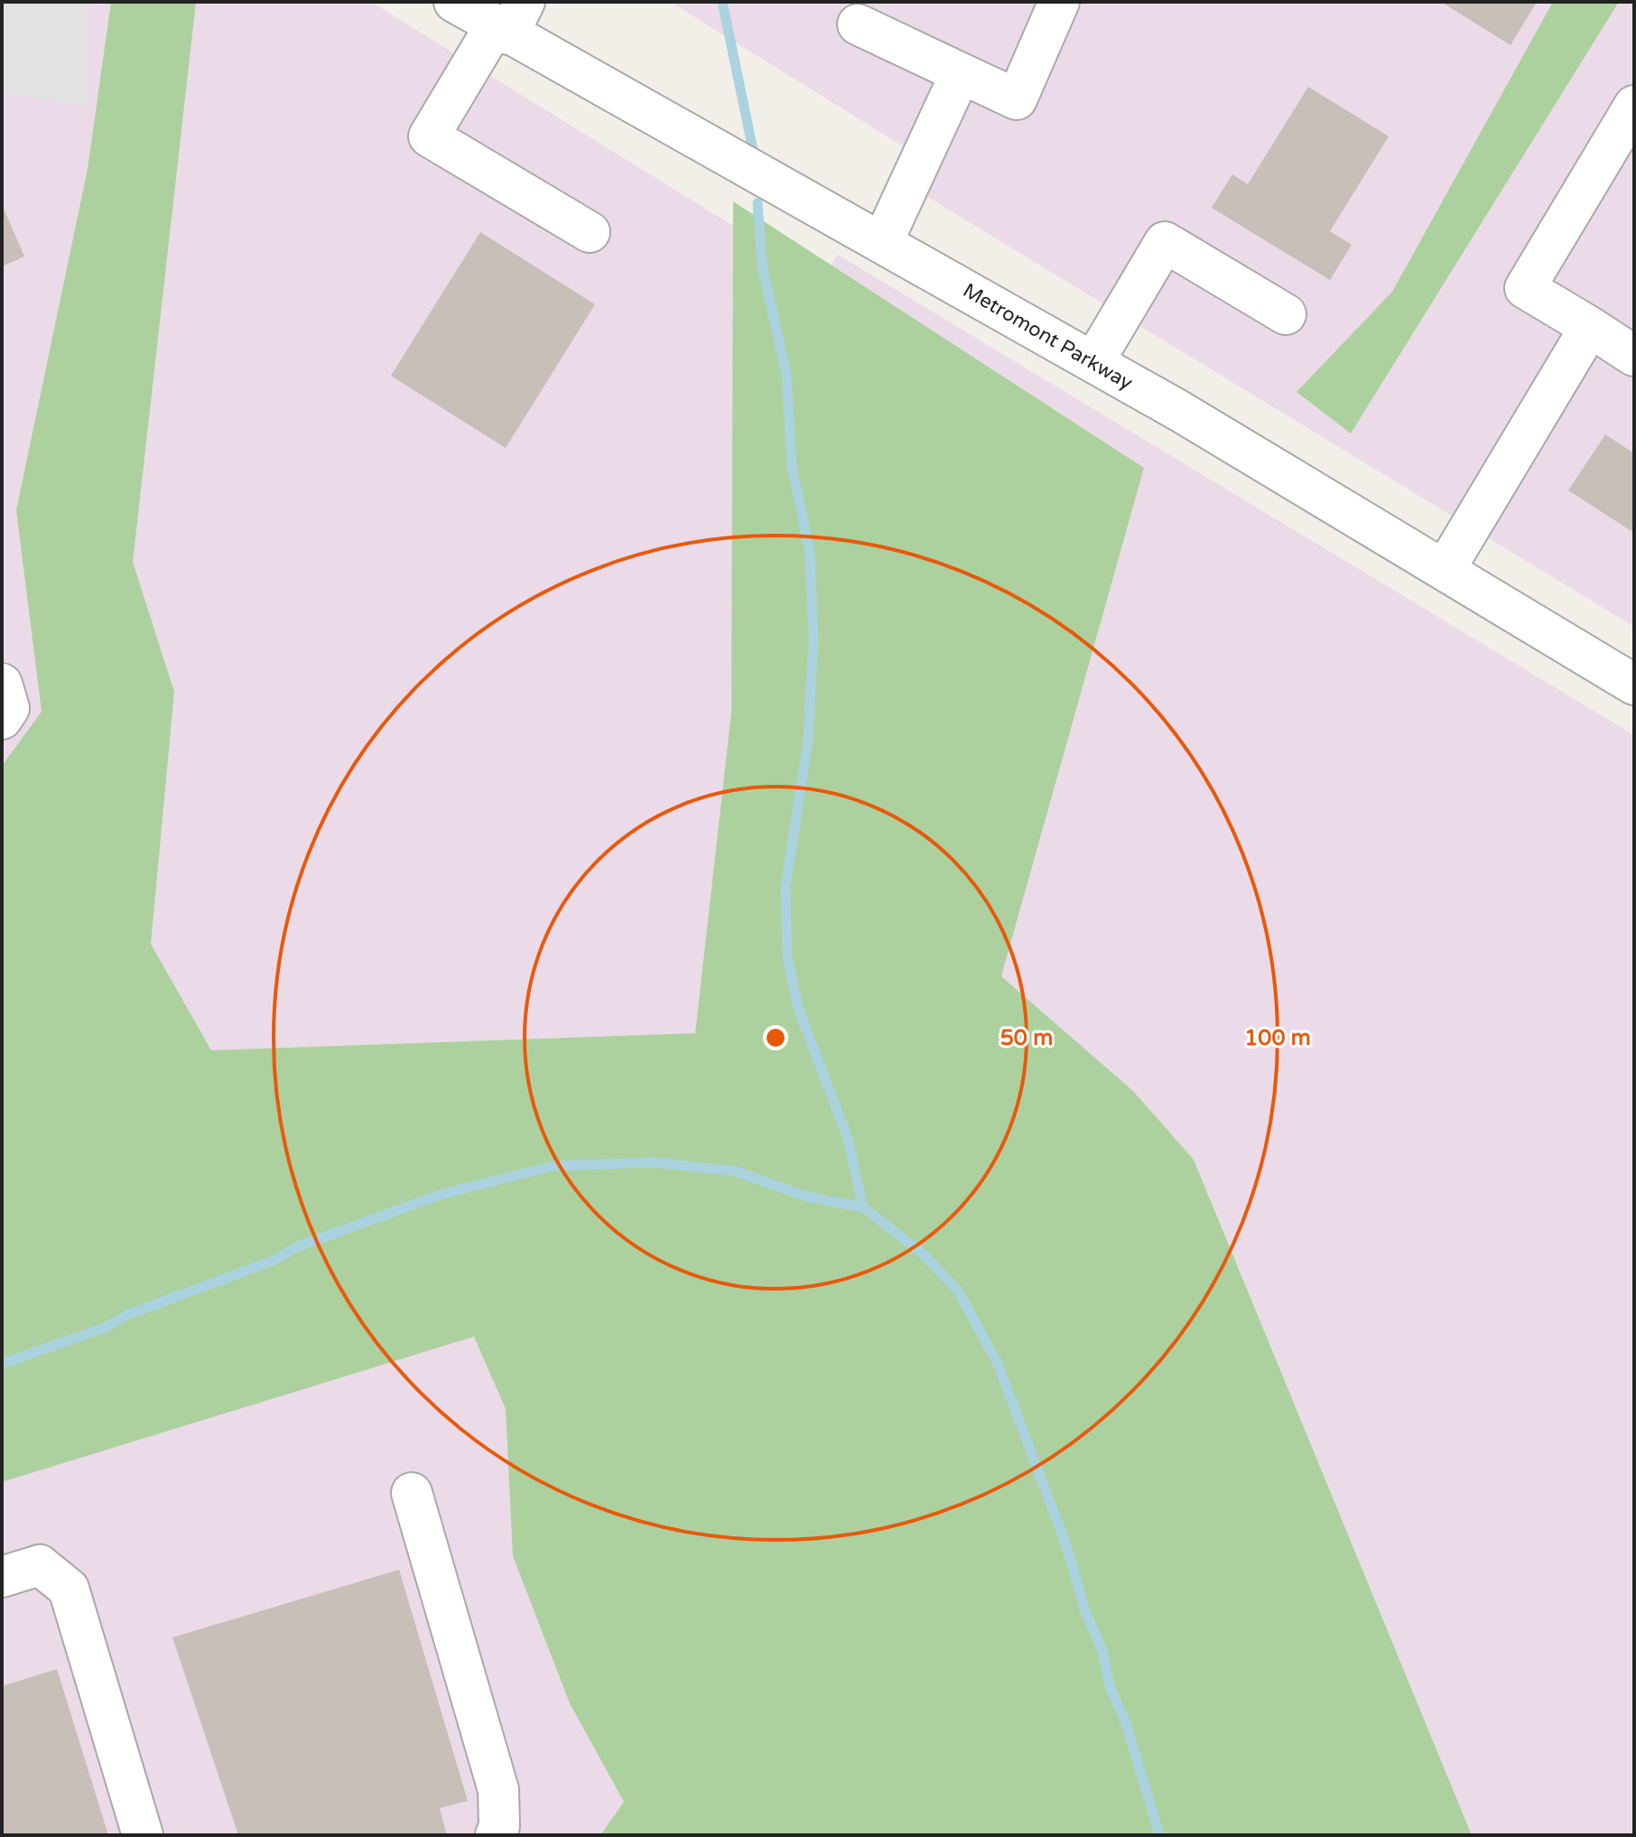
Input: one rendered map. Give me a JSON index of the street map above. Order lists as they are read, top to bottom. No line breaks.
{"streets":{"street":["Metromont Parkway"]},"rings":["50 m","100 m"]}
